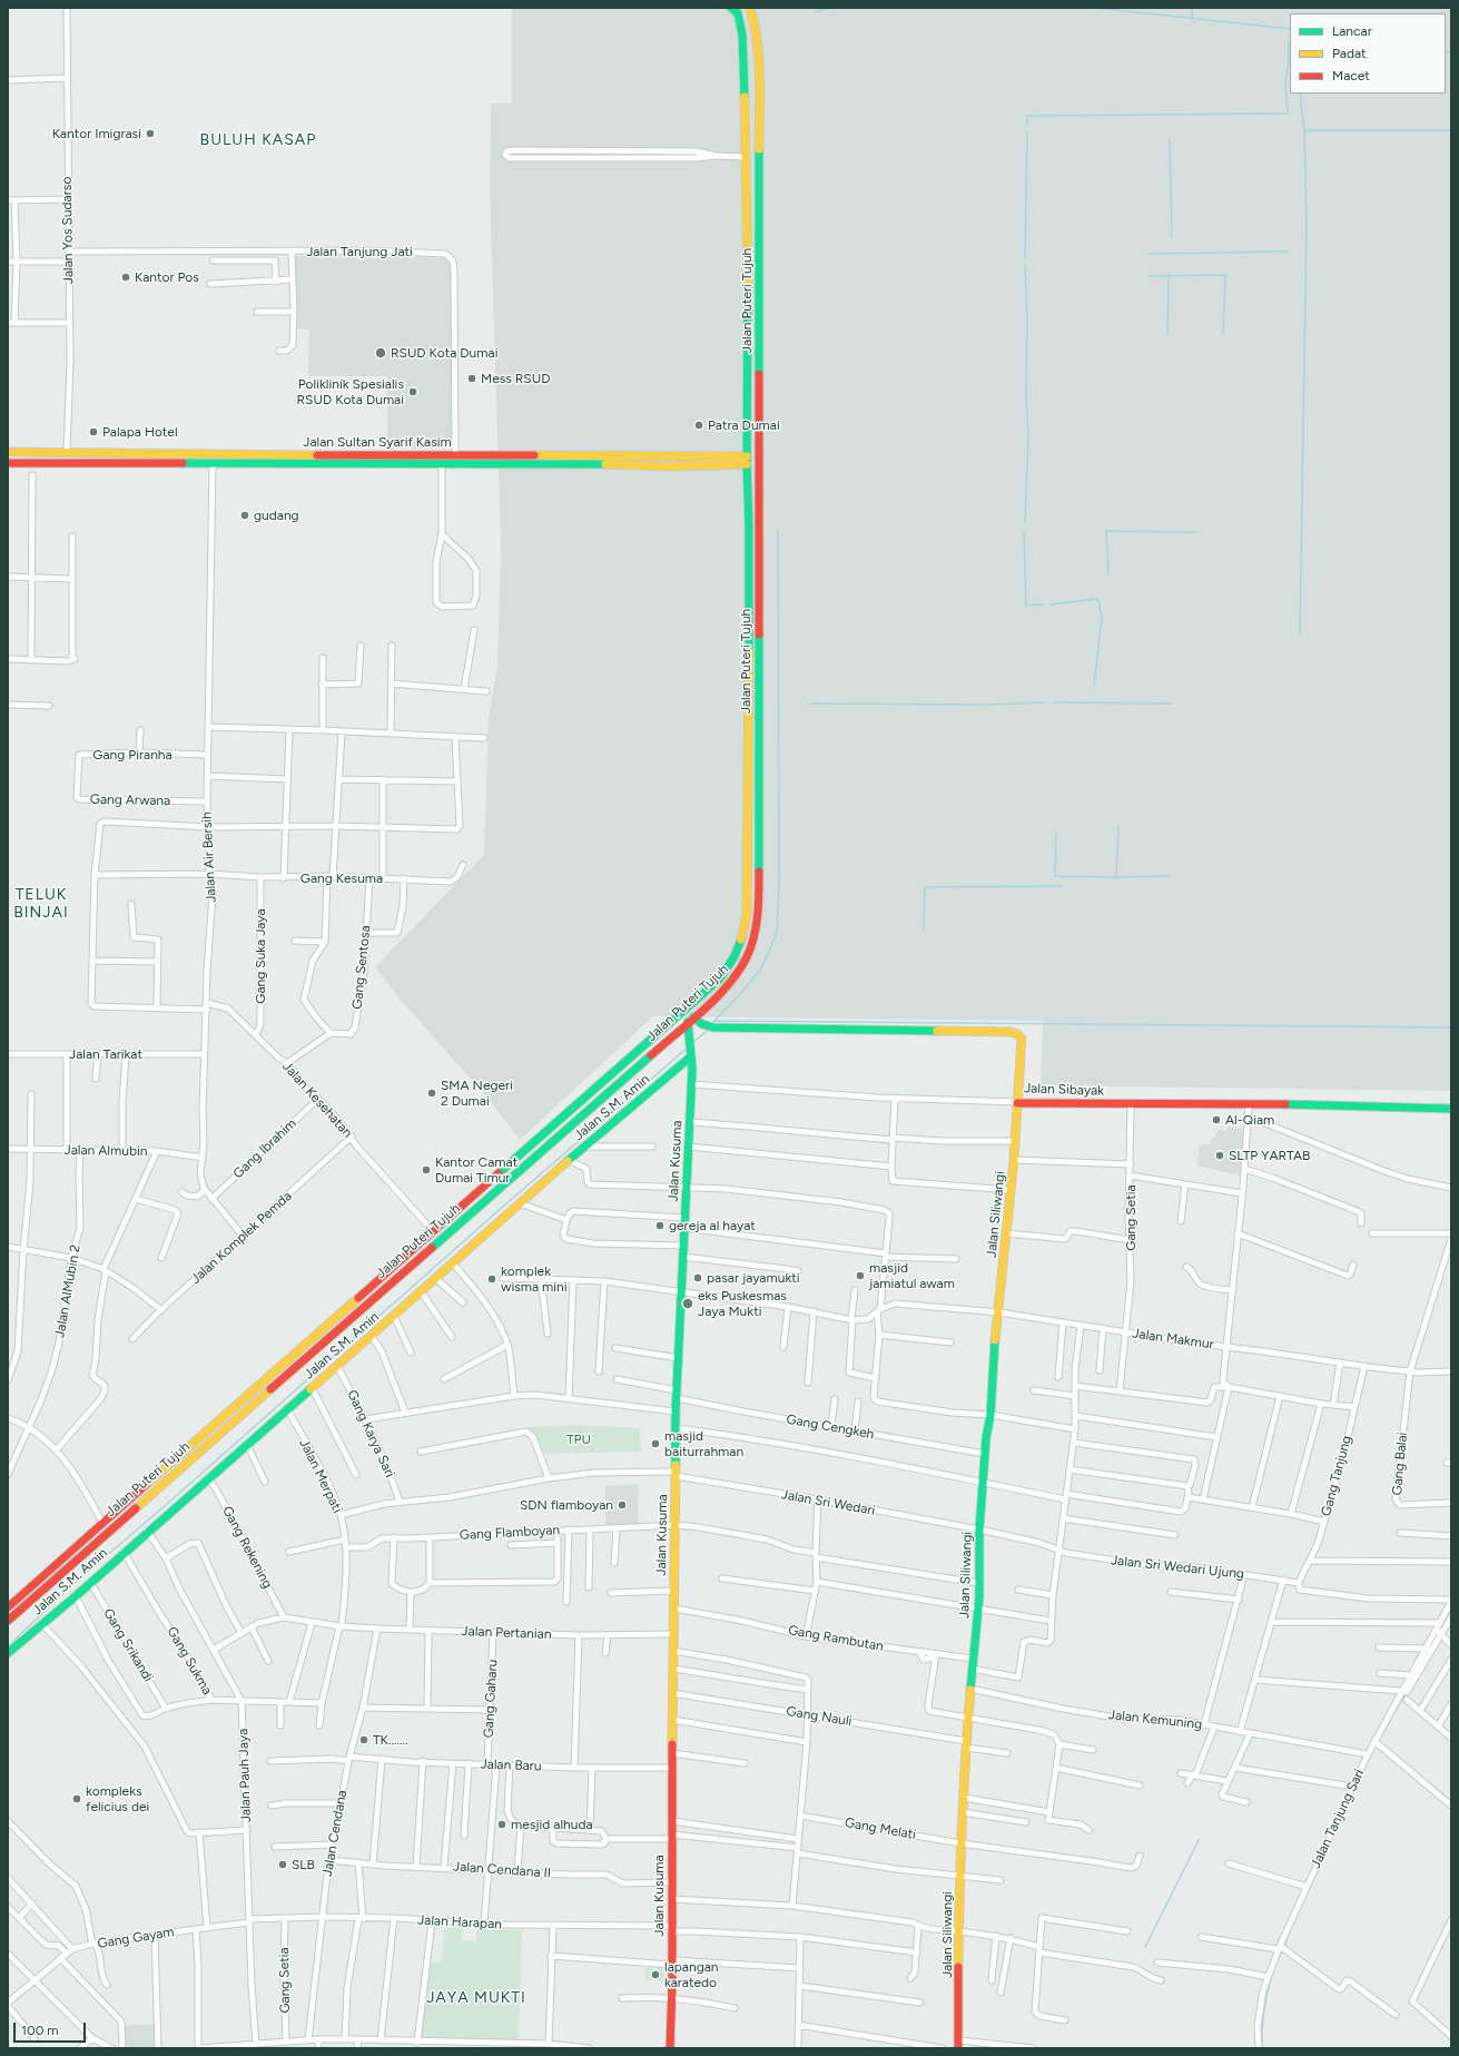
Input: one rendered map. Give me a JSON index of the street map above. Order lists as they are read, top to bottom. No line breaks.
{"streets":{"main road":["Jalan Puteri Tujuh","Jalan Sultan Syarif Kasim","Jalan Sibayak","Jalan S.M. Amin","Jalan Kusuma","Jalan Siliwangi"],"street":["Jalan Yos Sudarso","Jalan Tanjung Jati","Gang Piranha","Gang Arwana","Jalan Air Bersih","Gang Kesuma","Gang Suka Jaya","Gang Sentosa","Jalan Tarikat","Jalan Kesehatan","Gang Ibrahim","Jalan Almubin","Gang Setia","Jalan Komplek Pemda","Jalan AlMubin 2","Jalan Makmur","Gang Cengkeh","Gang Karya Sari","Gang Balai","Jalan Merpati","Gang Tanjung","Jalan Sri Wedari","Gang Flamboyan","Gang Rekening","Jalan Sri Wedari Ujung","Jalan Pertanian","Gang Rambutan","Gang Srikandi","Gang Sukma","Gang Gaharu","Gang Nauli","Jalan Kemuning","Jalan Baru","Jalan Pauh Jaya","Jalan Tanjung Sari","Gang Melati","Jalan Cendana","Jalan Cendana II","Jalan Harapan","Gang Gayam"]},"crossings":[["Jalan Yos Sudarso","Jalan Tanjung Jati"],["Jalan Yos Sudarso","Jalan Sultan Syarif Kasim"],["Jalan Tanjung Jati","Jalan Sultan Syarif Kasim"],["Jalan Puteri Tujuh","Jalan Sultan Syarif Kasim"],["Jalan Puteri Tujuh","Jalan Sibayak"],["Jalan Puteri Tujuh","Jalan Kesehatan"],["Jalan Puteri Tujuh","Jalan Kusuma"],["Jalan Sultan Syarif Kasim","Jalan Air Bersih"],["Gang Piranha","Gang Arwana"],["Gang Piranha","Jalan Air Bersih"],["Gang Arwana","Jalan Air Bersih"],["Jalan Air Bersih","Gang Kesuma"],["Jalan Air Bersih","Jalan Tarikat"],["Jalan Air Bersih","Jalan Kesehatan"],["Jalan Air Bersih","Jalan Almubin"],["Gang Kesuma","Gang Suka Jaya"],["Gang Kesuma","Gang Sentosa"],["Gang Suka Jaya","Jalan Kesehatan"],["Jalan Sibayak","Jalan Kusuma"],["Jalan Sibayak","Jalan Siliwangi"],["Jalan Sibayak","Gang Setia"],["Jalan Kesehatan","Gang Ibrahim"],["Jalan Kesehatan","Jalan Komplek Pemda"],["Jalan S.M. Amin","Jalan Kusuma"],["Jalan S.M. Amin","Gang Karya Sari"],["Jalan S.M. Amin","Jalan Merpati"],["Jalan S.M. Amin","Gang Rekening"],["Jalan S.M. Amin","Gang Srikandi"],["Jalan S.M. Amin","Gang Sukma"],["Jalan S.M. Amin","Jalan Pauh Jaya"],["Jalan Almubin","Jalan AlMubin 2"],["Jalan Kusuma","Gang Cengkeh"],["Jalan Kusuma","Jalan Sri Wedari"],["Jalan Kusuma","Gang Flamboyan"],["Jalan Kusuma","Jalan Pertanian"],["Jalan Kusuma","Gang Rambutan"],["Jalan Kusuma","Gang Nauli"],["Jalan Kusuma","Jalan Baru"],["Jalan Kusuma","Jalan Cendana II"],["Jalan Kusuma","Jalan Harapan"],["Jalan Siliwangi","Jalan Makmur"],["Jalan Siliwangi","Gang Cengkeh"],["Jalan Siliwangi","Jalan Sri Wedari"],["Jalan Siliwangi","Gang Flamboyan"],["Jalan Siliwangi","Jalan Sri Wedari Ujung"],["Jalan Siliwangi","Gang Rambutan"],["Jalan Siliwangi","Gang Nauli"],["Jalan Siliwangi","Jalan Kemuning"],["Jalan Siliwangi","Gang Melati"],["Gang Setia","Jalan Makmur"],["Gang Setia","Jalan Harapan"],["Jalan Makmur","Gang Balai"],["Jalan Makmur","Gang Tanjung"],["Gang Karya Sari","Jalan Sri Wedari"],["Jalan Merpati","Jalan Sri Wedari"],["Jalan Merpati","Gang Flamboyan"],["Jalan Merpati","Jalan Pertanian"],["Jalan Merpati","Gang Sukma"],["Gang Tanjung","Jalan Sri Wedari Ujung"],["Jalan Sri Wedari","Jalan Sri Wedari Ujung"],["Gang Rekening","Jalan Pertanian"],["Jalan Pertanian","Gang Gaharu"],["Jalan Pertanian","Jalan Cendana"],["Gang Sukma","Jalan Pauh Jaya"],["Gang Gaharu","Jalan Baru"],["Jalan Kemuning","Jalan Tanjung Sari"],["Jalan Baru","Jalan Cendana"],["Jalan Pauh Jaya","Jalan Harapan"],["Jalan Pauh Jaya","Gang Gayam"],["Jalan Cendana","Jalan Cendana II"],["Jalan Cendana","Jalan Harapan"],["Jalan Harapan","Gang Gayam"]],"districts":["BULUH KASAP","TELUK BINJAI","JAYA MUKTI"],"parks":["TPU"],"places":["Kantor Imigrasi","Kantor Pos","RSUD Kota Dumai","Mess RSUD","Poliklinik Spesialis RSUD Kota Dumai","Patra Dumai","Palapa Hotel","gudang","SMA Negeri 2 Dumai","Al-Qiam","SLTP YARTAB","Kantor Camat Dumai Timur","gereja al hayat","masjid jamiatul awam","pasar jayamukti","komplek wisma mini","eks Puskesmas Jaya Mukti","masjid baiturrahman","SDN flamboyan","TK.......","kompleks felicius dei","mesjid alhuda","SLB","lapangan karatedo"],"legend":["Lancar","Padat","Macet"],"scale_bar":"100 m"}
